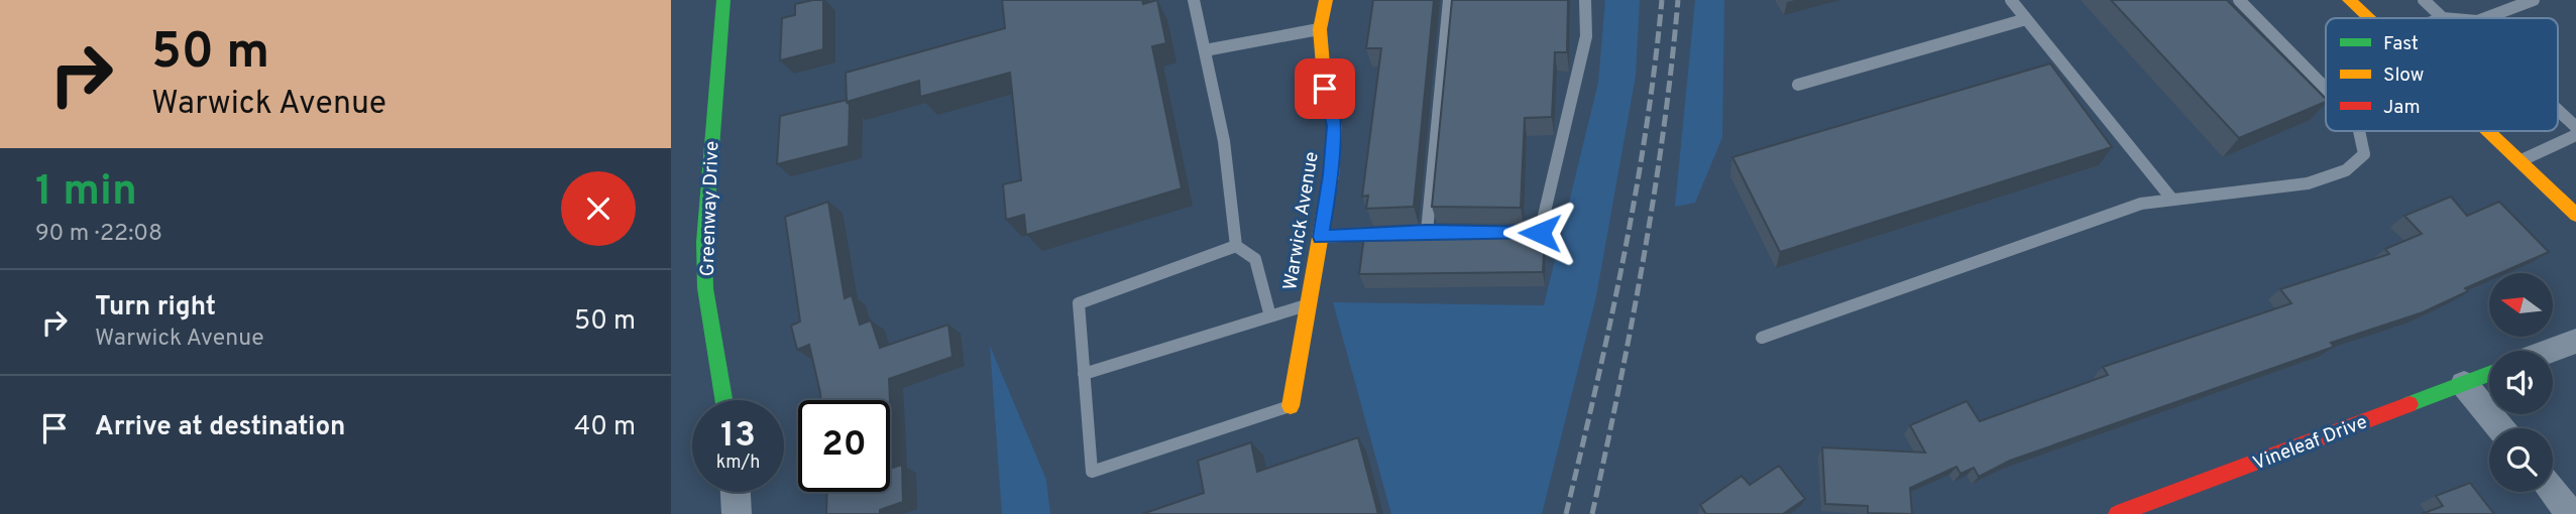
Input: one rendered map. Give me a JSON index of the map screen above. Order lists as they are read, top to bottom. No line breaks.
{"streets":{"street":["Greenway Drive","Warwick Avenue","Vineleaf Drive"]},"legend":["Fast","Slow","Jam"],"north":"left","page":{"turn":["50 m","Warwick Avenue"],"heading":["1 min","90 m · 22:08"],"list":[{"name":"Turn right","note":"Warwick Avenue","value":"50 m"},{"name":"Arrive at destination","value":"40 m"}],"speed":"13 km/h","limit":"20"}}
